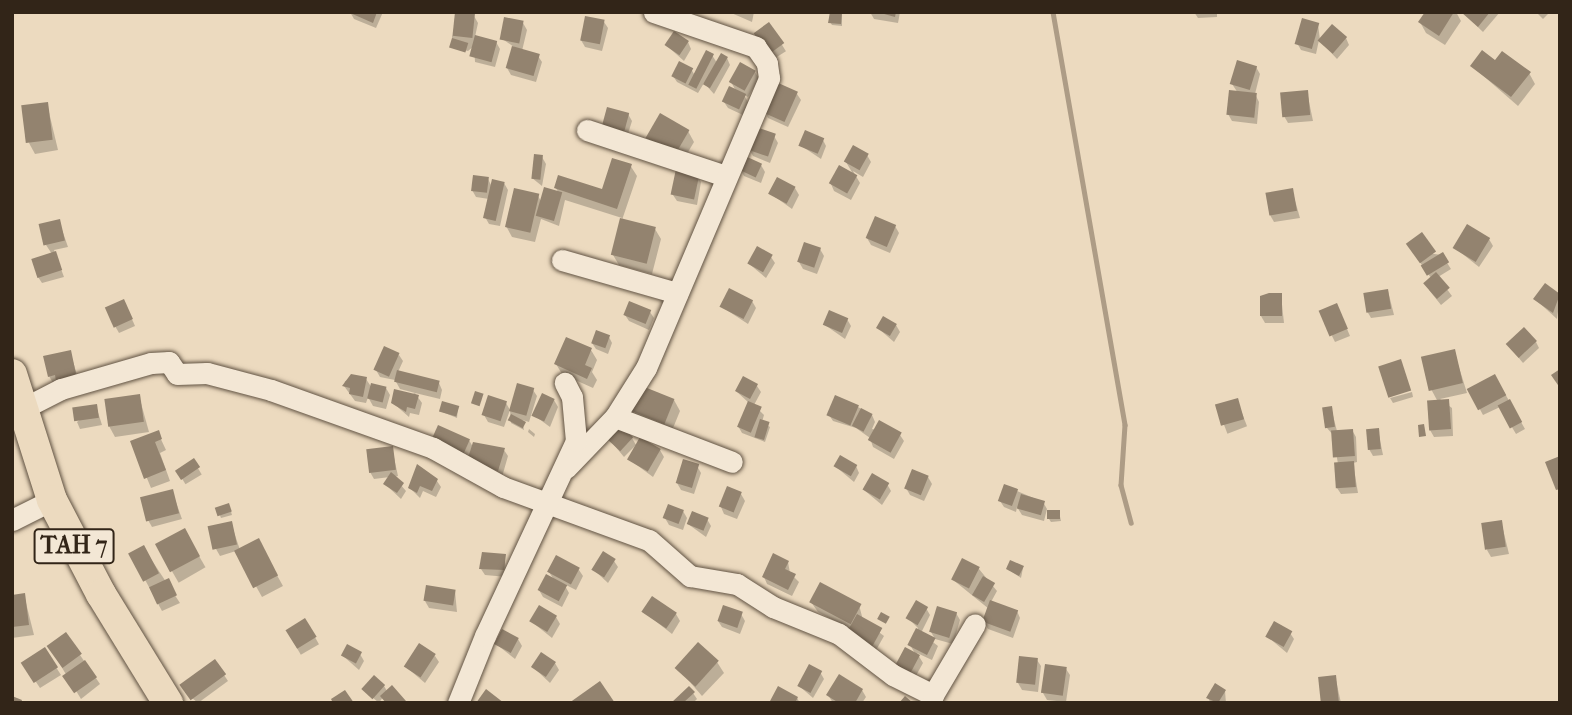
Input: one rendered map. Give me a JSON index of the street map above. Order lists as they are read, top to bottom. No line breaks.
{"streets":{"highway":["TAH 7"]}}
